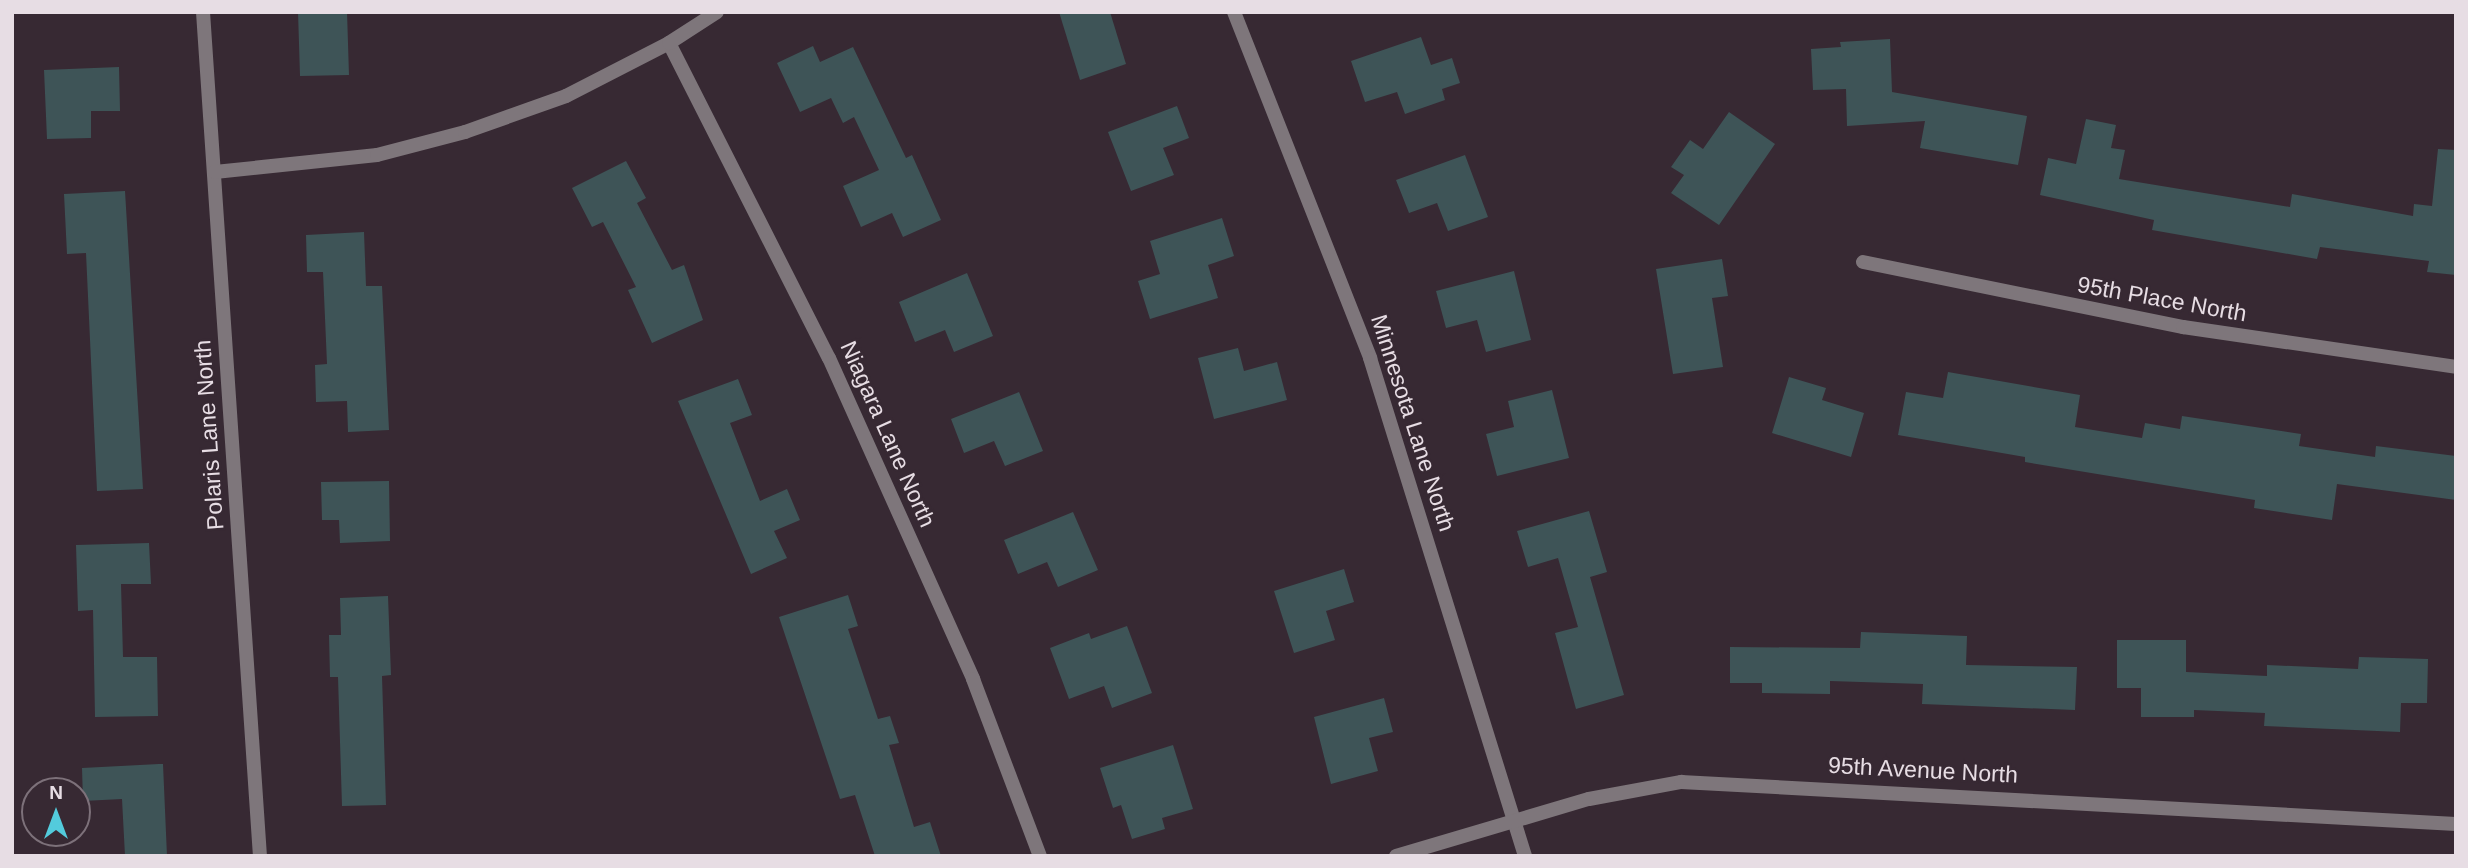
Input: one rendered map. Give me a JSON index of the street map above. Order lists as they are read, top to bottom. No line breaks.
{"streets":{"street":["95th Place North","Minnesota Lane North","Niagara Lane North","Polaris Lane North","95th Avenue North"]},"crossings":[["Minnesota Lane North","95th Avenue North"]],"north":"top"}
